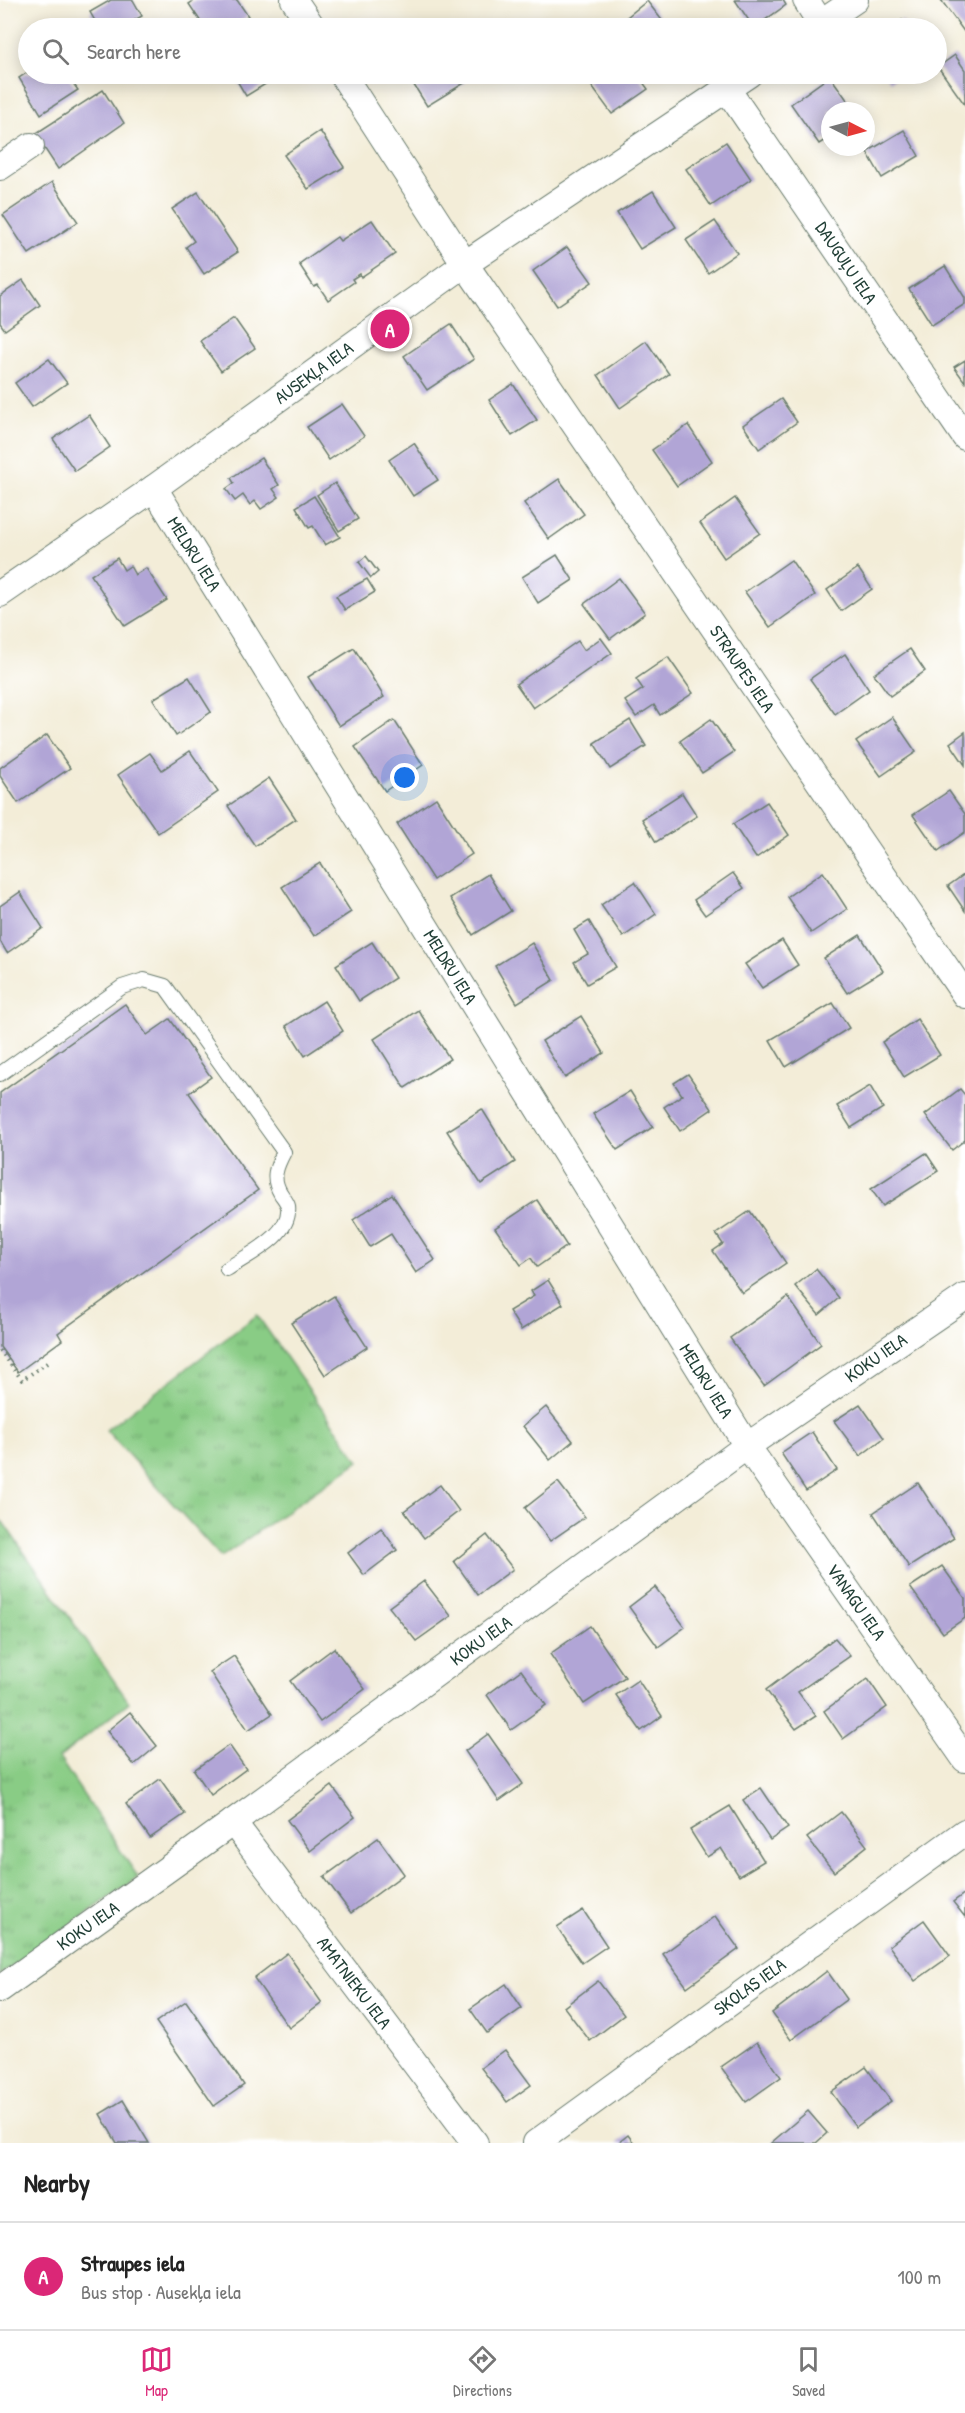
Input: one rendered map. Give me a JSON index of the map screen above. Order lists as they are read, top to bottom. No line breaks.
{"streets":{"street":["DAUGUĻU IELA","AUSEKĻA IELA","MELDRU IELA","STRAUPES IELA","KOKU IELA","VANAGU IELA","AMATNIEKU IELA","SKOLAS IELA"]},"crossings":[["DAUGUĻU IELA","AUSEKĻA IELA"],["AUSEKĻA IELA","MELDRU IELA"],["AUSEKĻA IELA","STRAUPES IELA"],["MELDRU IELA","KOKU IELA"],["MELDRU IELA","VANAGU IELA"],["KOKU IELA","VANAGU IELA"],["KOKU IELA","AMATNIEKU IELA"]],"north":"right","page":{"search":"Search here","pins":"A","heading":"Nearby","list":[{"mark":"A","name":"Straupes iela","note":"Bus stop · Ausekļa iela","value":"100 m"}],"nav":["Map","Directions","Saved"]}}
